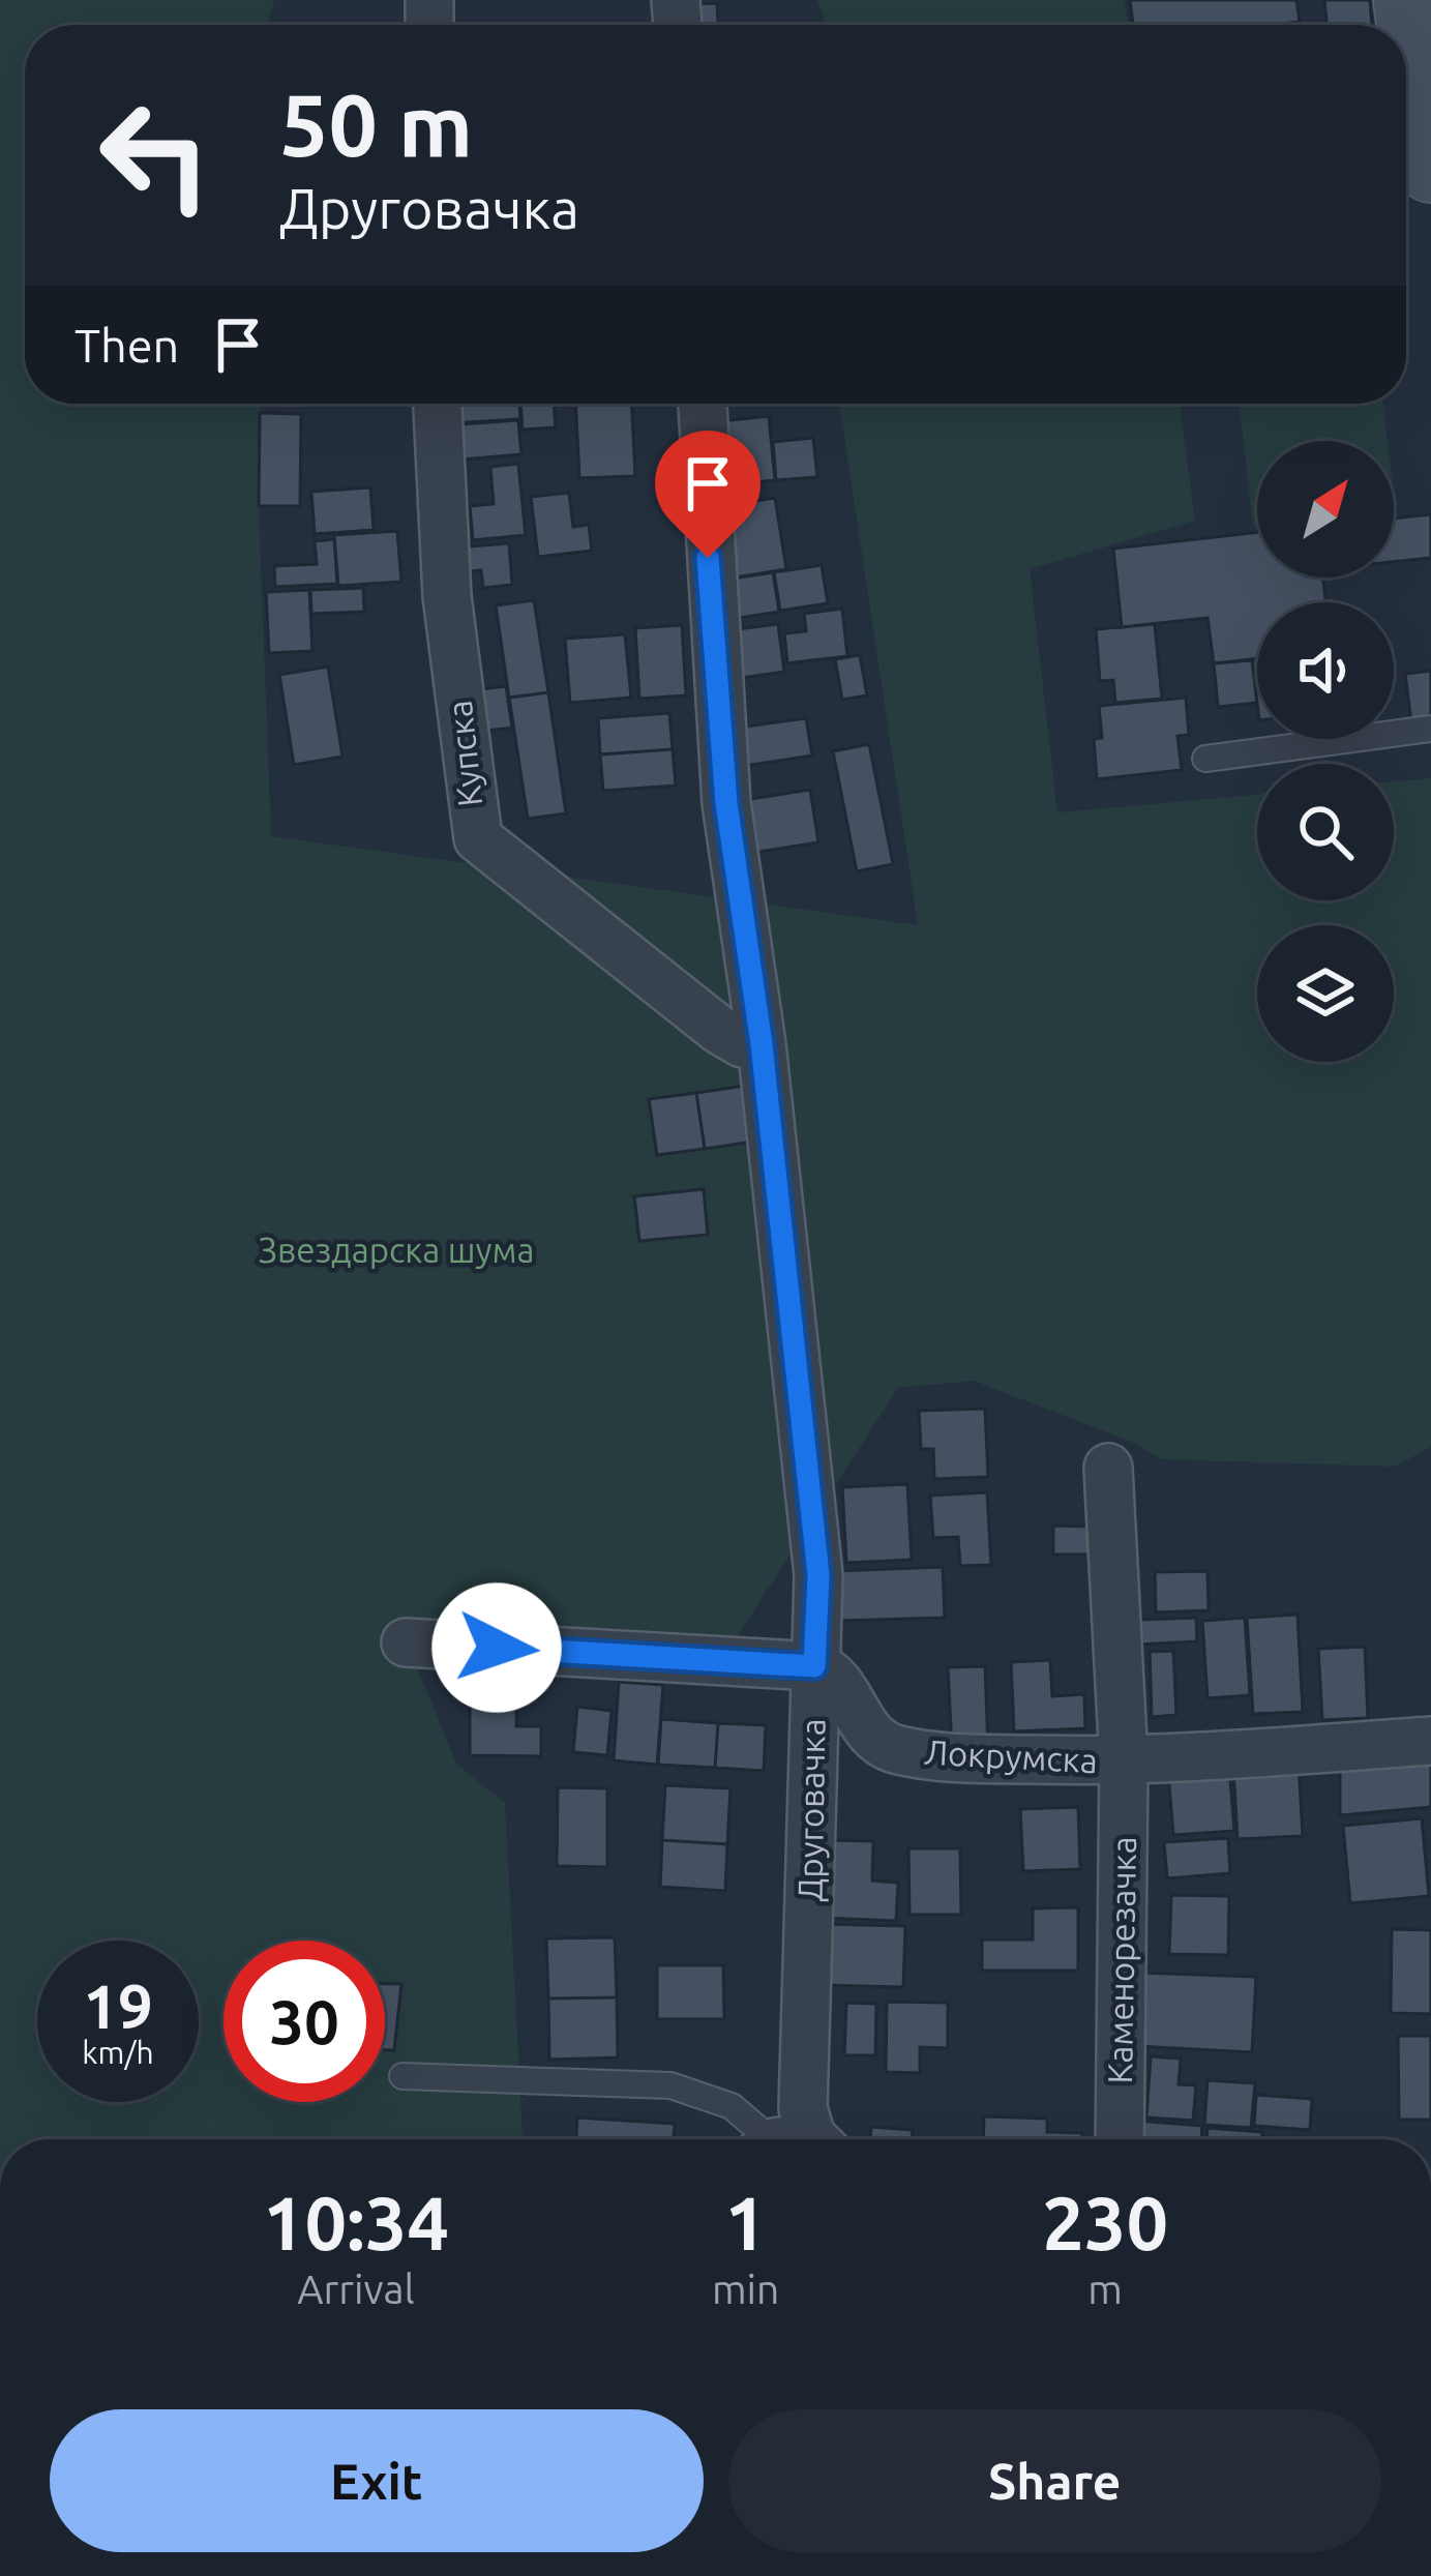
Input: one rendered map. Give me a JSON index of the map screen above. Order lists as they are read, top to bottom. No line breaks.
{"streets":{"street":["Купска","Локрумска","Друговачка","Каменорезачка"]},"crossings":[["Купска","Друговачка"],["Локрумска","Друговачка"],["Локрумска","Каменорезачка"]],"parks":["Звездарска шума"],"north":"top right","page":{"turn":["50 m","Друговачка"],"then":"Then","speed":"19 km/h","limit":"30","eta":["10:34","Arrival","1","min","230","m"],"buttons":["Exit","Share"]}}
